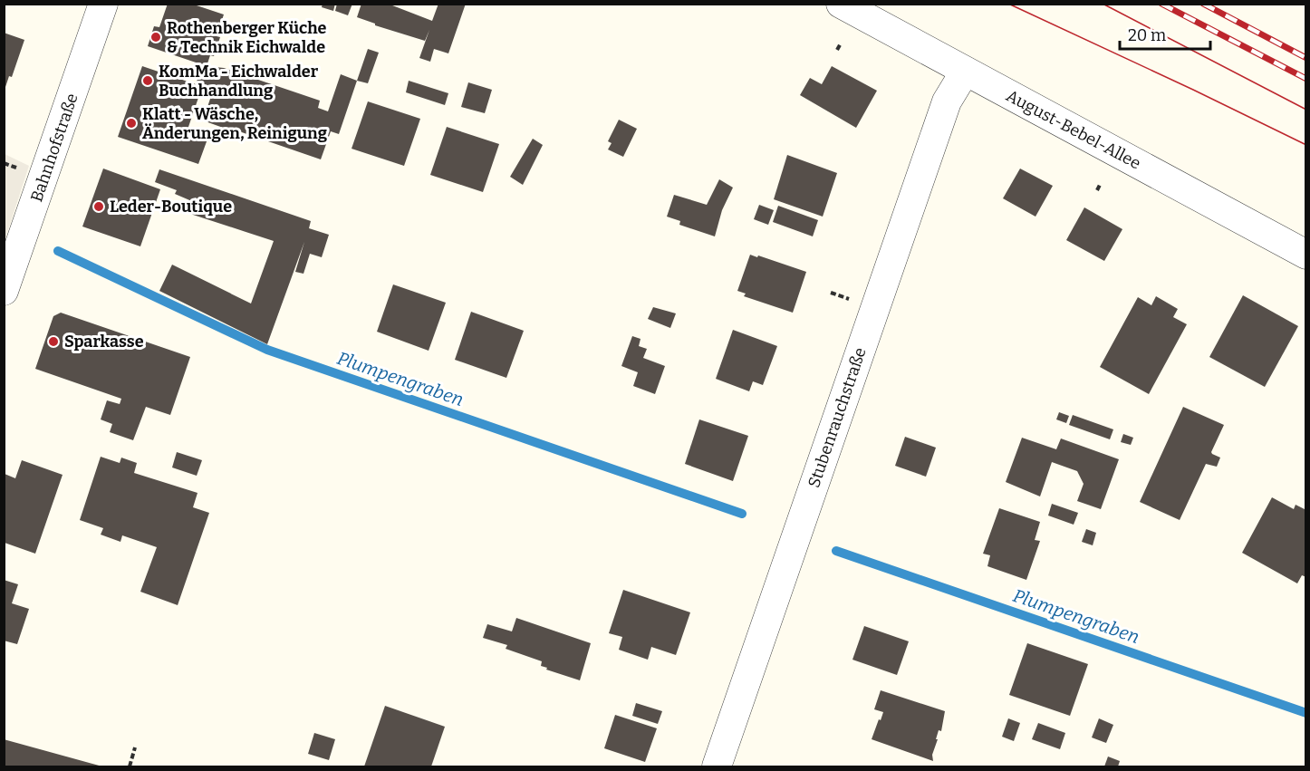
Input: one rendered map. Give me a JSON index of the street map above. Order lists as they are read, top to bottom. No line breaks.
{"streets":{"street":["August-Bebel-Allee","Bahnhofstraße","Stubenrauchstraße"]},"crossings":[["August-Bebel-Allee","Stubenrauchstraße"]],"water":["Plumpengraben"],"places":["Rothenberger Küche & Technik Eichwalde","KomMa - Eichwalder Buchhandlung","Klatt - Wäsche, Änderungen, Reinigung","Leder-Boutique","Sparkasse"],"scale_bar":"20 m"}
